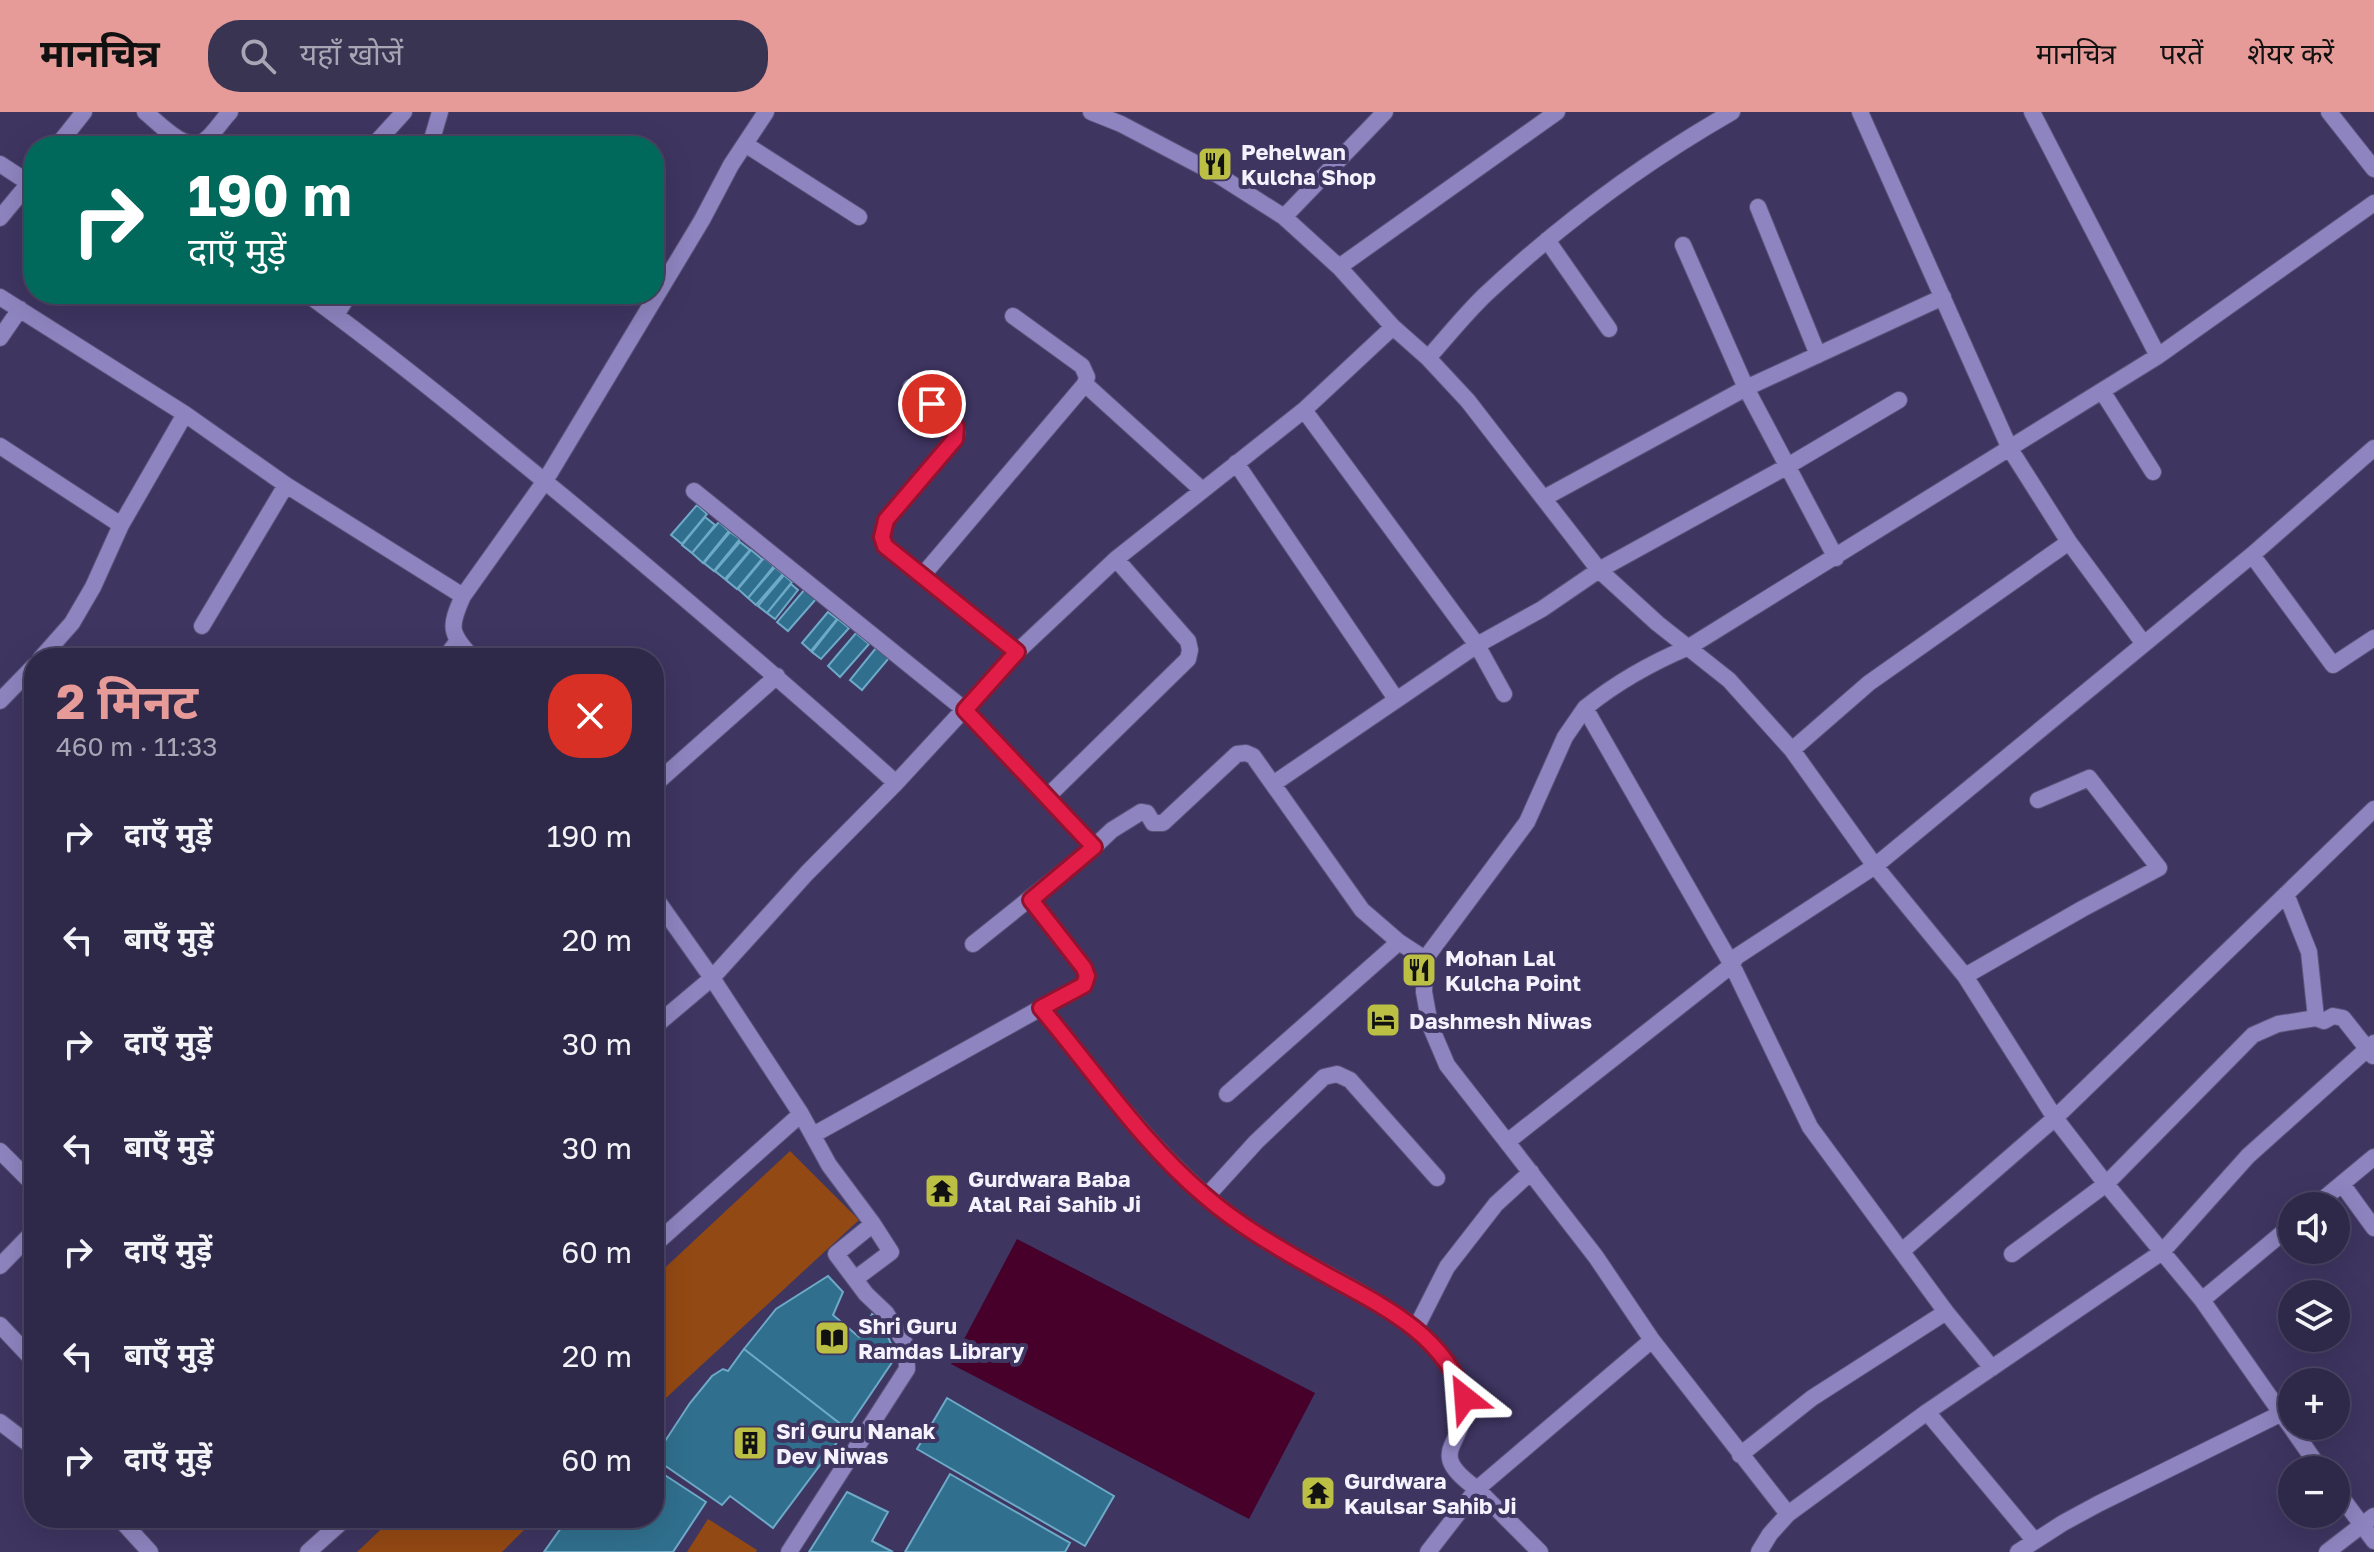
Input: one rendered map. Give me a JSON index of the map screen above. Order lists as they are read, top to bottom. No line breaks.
{"places":{"restaurant":["Pehelwan Kulcha Shop","Mohan Lal Kulcha Point"],"hotel":["Dashmesh Niwas"],"temple":["Gurdwara Baba Atal Rai Sahib Ji","Gurdwara Kaulsar Sahib Ji"],"library":["Shri Guru Ramdas Library"],"building":["Sri Guru Nanak Dev Niwas"]},"page":{"header":"मानचित्र","search":"यहाँ खोजें","nav":["मानचित्र","परतें","शेयर करें"],"turn":["190 m","दाएँ मुड़ें"],"heading":["2 मिनट","460 m · 11:33"],"list":[{"name":"दाएँ मुड़ें","value":"190 m"},{"name":"बाएँ मुड़ें","value":"20 m"},{"name":"दाएँ मुड़ें","value":"30 m"},{"name":"बाएँ मुड़ें","value":"30 m"},{"name":"दाएँ मुड़ें","value":"60 m"},{"name":"बाएँ मुड़ें","value":"20 m"},{"name":"दाएँ मुड़ें","value":"60 m"}],"map_buttons":["+","−"]}}
